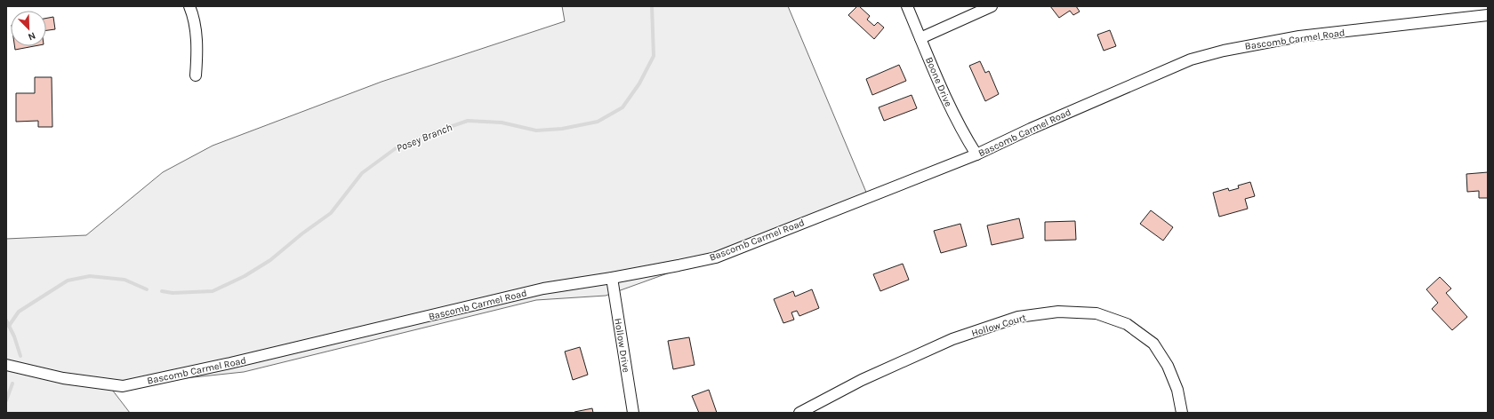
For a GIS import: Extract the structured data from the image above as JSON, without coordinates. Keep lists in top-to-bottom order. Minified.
{"streets":{"street":["Bascomb Carmel Road","Boone Drive","Hollow Court","Hollow Drive"]},"crossings":[["Bascomb Carmel Road","Boone Drive"],["Bascomb Carmel Road","Hollow Drive"]],"water":["Posey Branch"],"north":"bottom right"}
